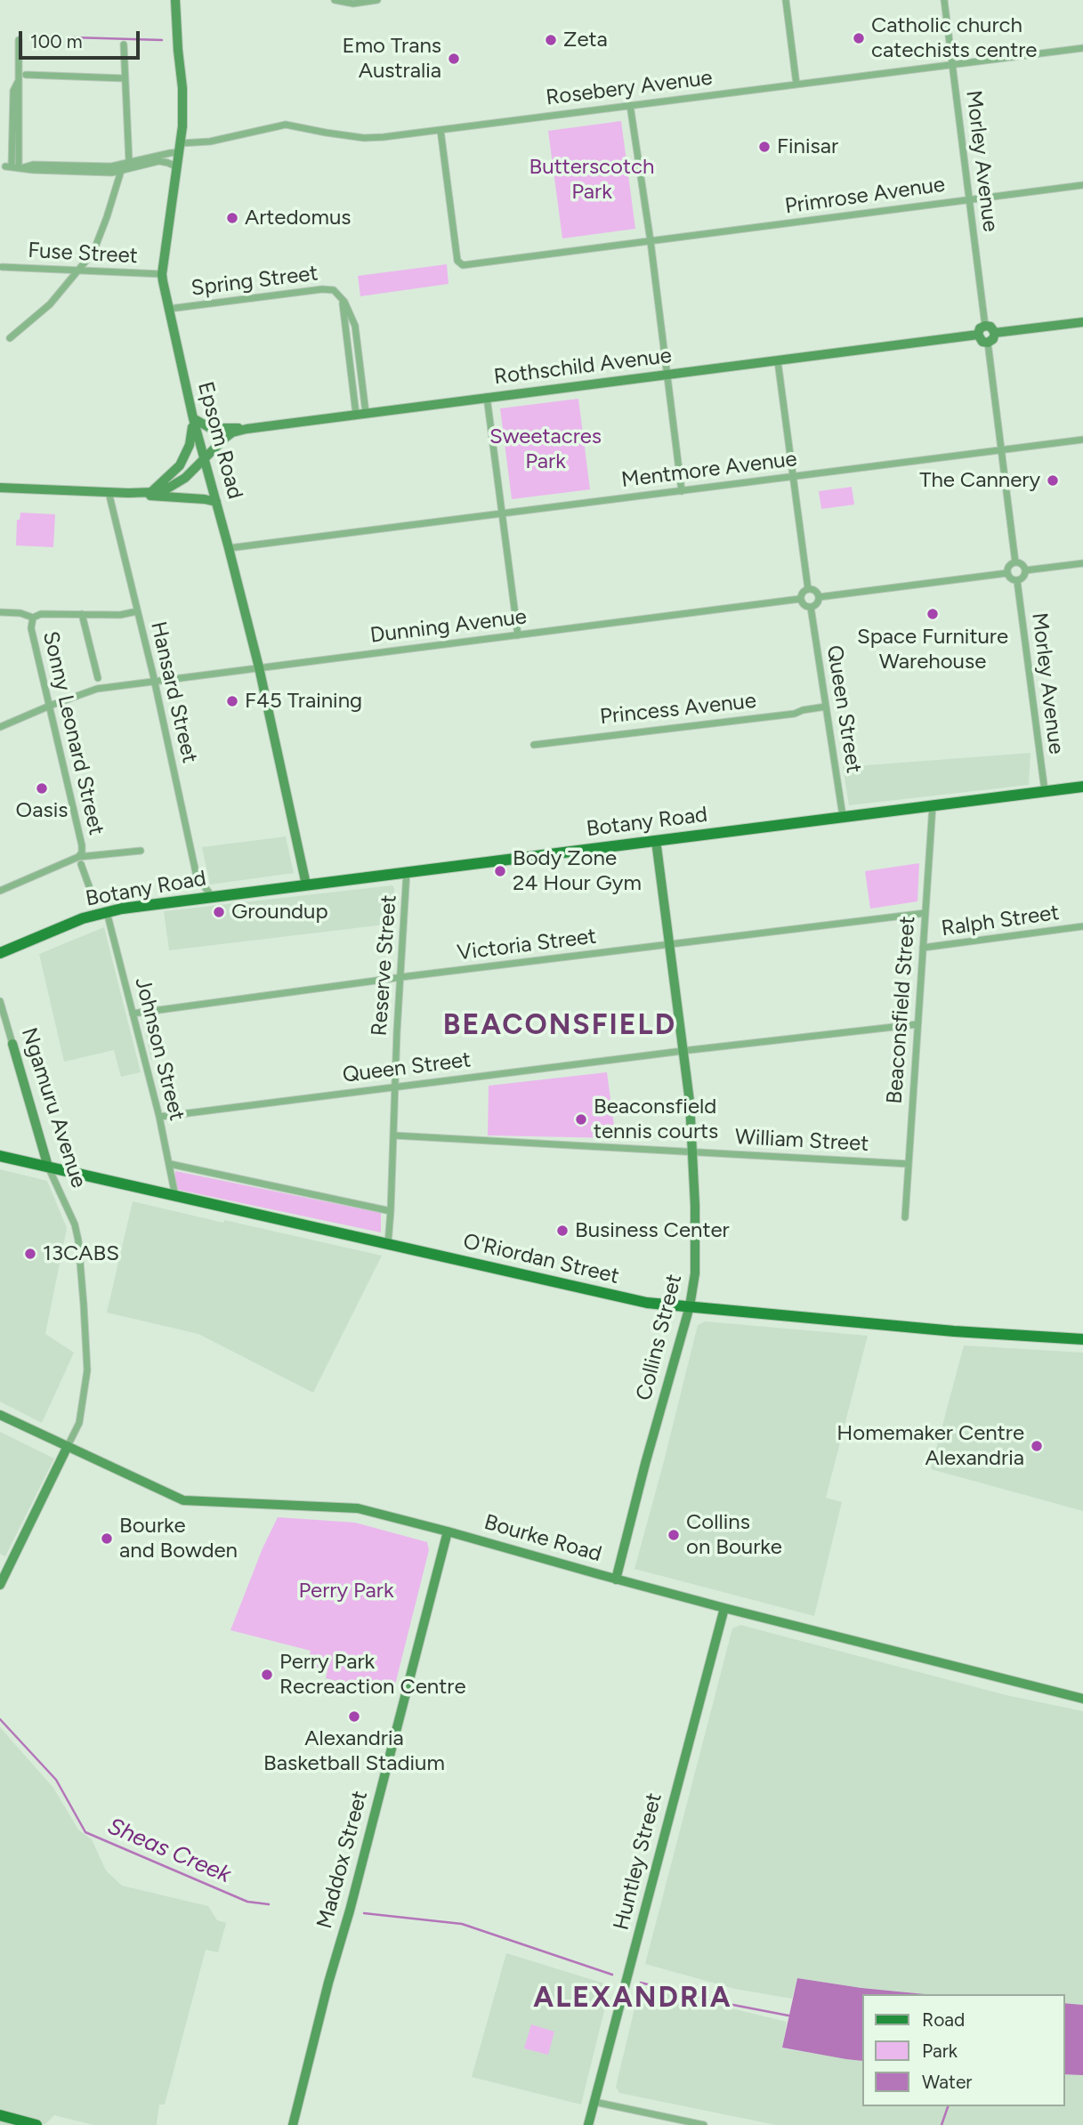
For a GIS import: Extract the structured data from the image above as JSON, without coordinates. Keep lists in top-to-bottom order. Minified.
{"streets":{"main road":["Botany Road","O'Riordan Street"],"street":["Rosebery Avenue","Morley Avenue","Primrose Avenue","Fuse Street","Spring Street","Rothschild Avenue","Epsom Road","Mentmore Avenue","Dunning Avenue","Hansard Street","Princess Avenue","Queen Street","Sonny Leonard Street","Ralph Street","Victoria Street","Reserve Street","Beaconsfield Street","Johnson Street","Ngamuru Avenue","William Street","Collins Street","Bourke Road","Maddox Street","Huntley Street"]},"crossings":[["Rosebery Avenue","Morley Avenue"],["Rosebery Avenue","Primrose Avenue"],["Rosebery Avenue","Epsom Road"],["Morley Avenue","Primrose Avenue"],["Morley Avenue","Rothschild Avenue"],["Morley Avenue","Botany Road"],["Fuse Street","Epsom Road"],["Spring Street","Epsom Road"],["Rothschild Avenue","Epsom Road"],["Epsom Road","Mentmore Avenue"],["Epsom Road","Dunning Avenue"],["Epsom Road","Botany Road"],["Dunning Avenue","Hansard Street"],["Dunning Avenue","Queen Street"],["Dunning Avenue","Sonny Leonard Street"],["Hansard Street","Botany Road"],["Princess Avenue","Queen Street"],["Queen Street","Botany Road"],["Queen Street","Reserve Street"],["Queen Street","Beaconsfield Street"],["Queen Street","Johnson Street"],["Queen Street","Collins Street"],["Botany Road","Reserve Street"],["Botany Road","Beaconsfield Street"],["Botany Road","Johnson Street"],["Botany Road","Collins Street"],["Ralph Street","Beaconsfield Street"],["Victoria Street","Reserve Street"],["Victoria Street","Beaconsfield Street"],["Victoria Street","Johnson Street"],["Victoria Street","Collins Street"],["Reserve Street","William Street"],["Reserve Street","O'Riordan Street"],["Beaconsfield Street","William Street"],["Johnson Street","O'Riordan Street"],["Ngamuru Avenue","O'Riordan Street"],["Ngamuru Avenue","Bourke Road"],["William Street","Collins Street"],["O'Riordan Street","Collins Street"],["Collins Street","Bourke Road"],["Bourke Road","Maddox Street"],["Bourke Road","Huntley Street"]],"districts":["BEACONSFIELD","ALEXANDRIA"],"water":["Sheas Creek"],"parks":["Butterscotch Park","Sweetacres Park","Perry Park"],"places":["Catholic church catechists centre","Zeta","Emo Trans Australia","Finisar","Artedomus","The Cannery","Space Furniture Warehouse","F45 Training","Oasis","Body Zone 24 Hour Gym","Groundup","Beaconsfield tennis courts","Business Center","13CABS","Homemaker Centre Alexandria","Collins on Bourke","Bourke and Bowden","Perry Park Recreaction Centre","Alexandria Basketball Stadium"],"legend":["Road","Park","Water"],"scale_bar":"100 m"}
